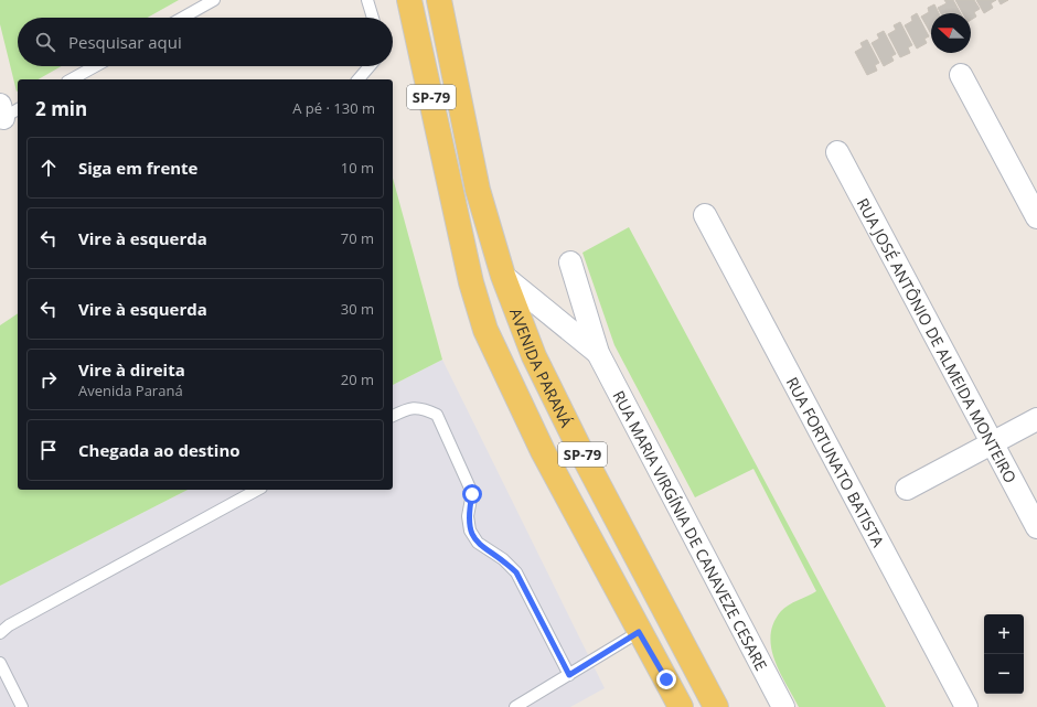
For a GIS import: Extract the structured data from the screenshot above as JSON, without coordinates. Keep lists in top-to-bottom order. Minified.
{"streets":{"main road":["SP-79","AVENIDA PARANÁ"],"street":["RUA JOSÉ ANTÔNIO DE ALMEIDA MONTEIRO","RUA FORTUNATO BATISTA","RUA MARIA VIRGÍNIA DE CANAVEZE CESARE"]},"crossings":[["AVENIDA PARANÁ","RUA MARIA VIRGÍNIA DE CANAVEZE CESARE"]],"north":"left","page":{"search":"Pesquisar aqui","heading":["2 min","A pé · 130 m"],"list":[["Siga em frente","10 m"],["Vire à esquerda","70 m"],["Vire à esquerda","30 m"],["Vire à direita","Avenida Paraná","20 m"],"Chegada ao destino"],"map_buttons":["+","−"]}}
